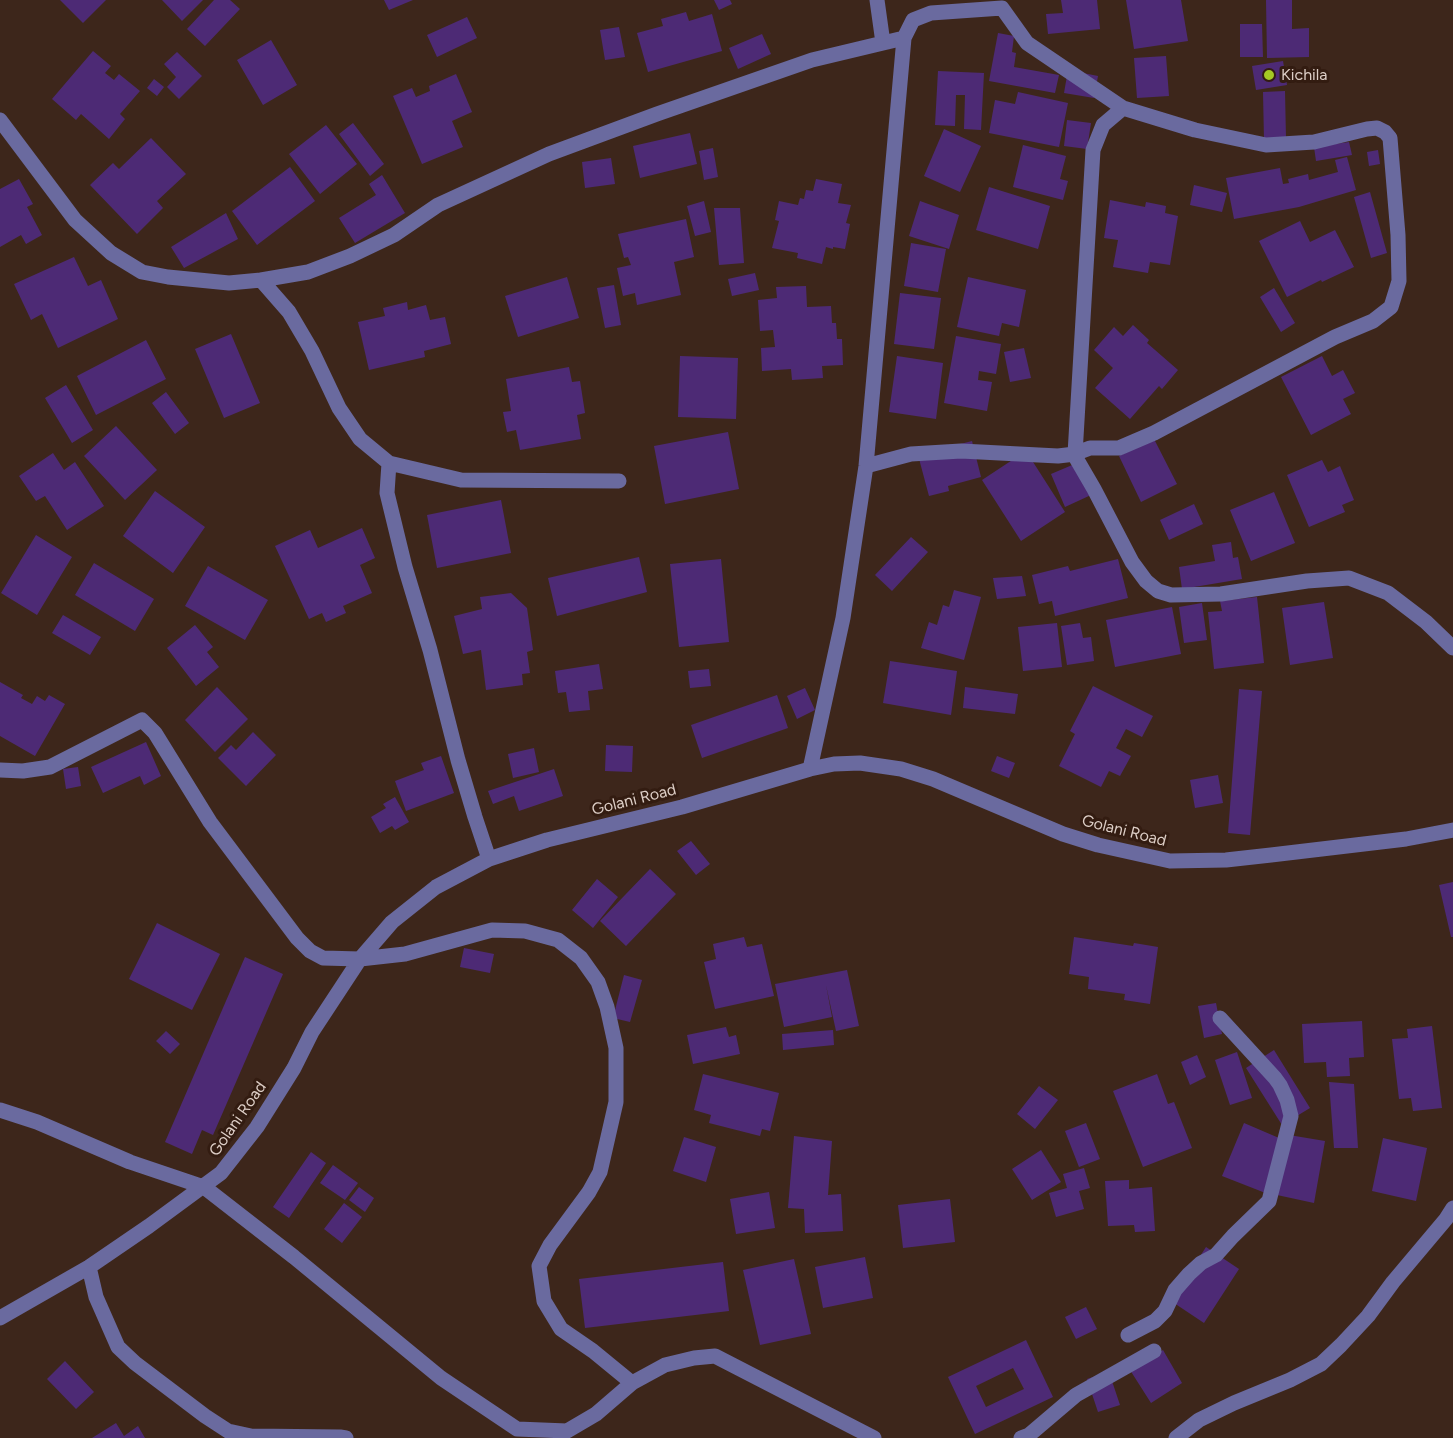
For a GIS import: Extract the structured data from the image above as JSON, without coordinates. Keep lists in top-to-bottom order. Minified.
{"streets":{"street":["Golani Road"]},"places":["Kichila"]}
